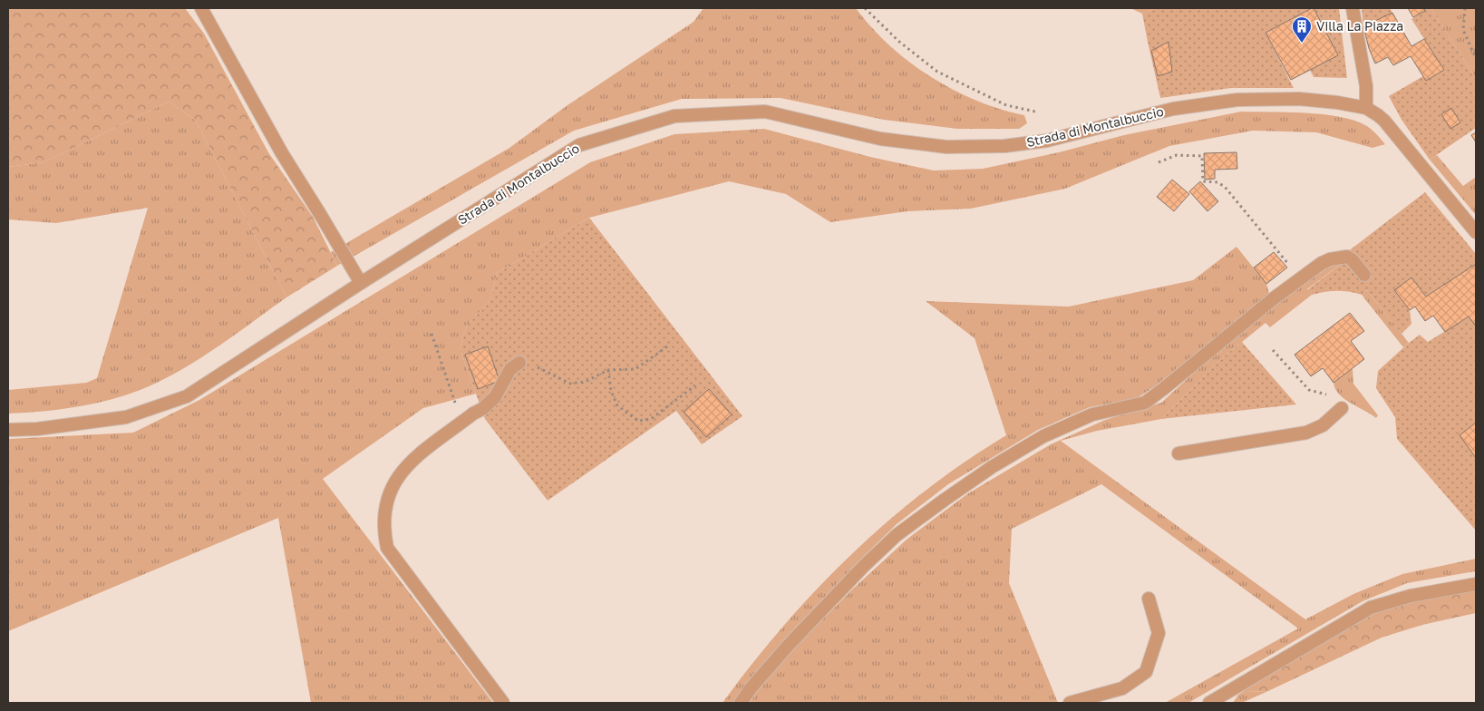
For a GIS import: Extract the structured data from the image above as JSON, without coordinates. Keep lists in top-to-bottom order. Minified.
{"streets":{"street":["Strada di Montalbuccio"]},"places":{"building":["Villa La Piazza"]}}
